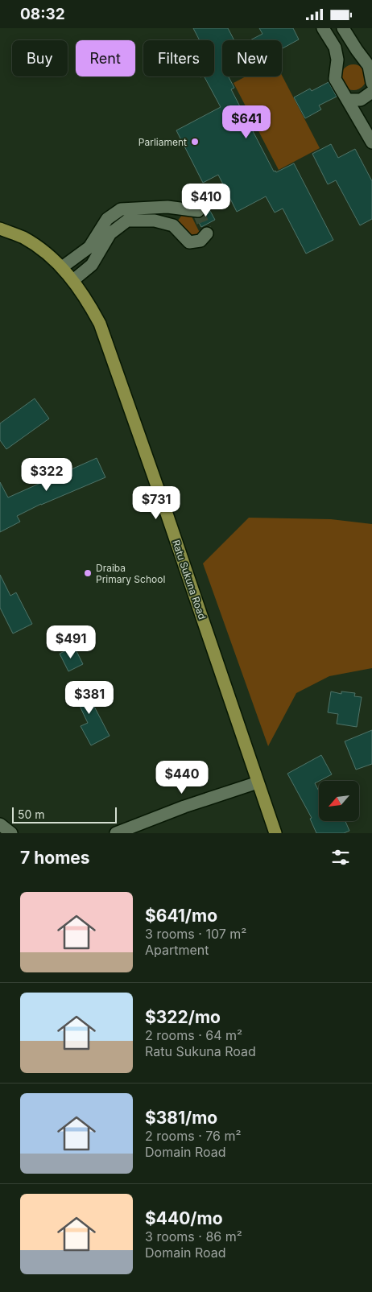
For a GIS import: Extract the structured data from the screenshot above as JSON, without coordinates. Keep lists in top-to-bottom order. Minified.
{"streets":{"main road":["Ratu Sukuna Road"]},"places":["Parliament","Draiba Primary School"],"scale_bar":"50 m","north":"bottom left","page":{"status":"08:32","chip":["Buy","Rent","Filters","New"],"price":["$641","$410","$322","$731","$491","$381","$440"],"scale":"50 m","heading":"7 homes","list":[{"name":"$641/mo","note":"3 rooms · 107 m² · Apartment"},{"name":"$322/mo","note":"2 rooms · 64 m² · Ratu Sukuna Road"},{"name":"$381/mo","note":"2 rooms · 76 m² · Domain Road"},{"name":"$440/mo","note":"3 rooms · 86 m² · Domain Road"}]}}
